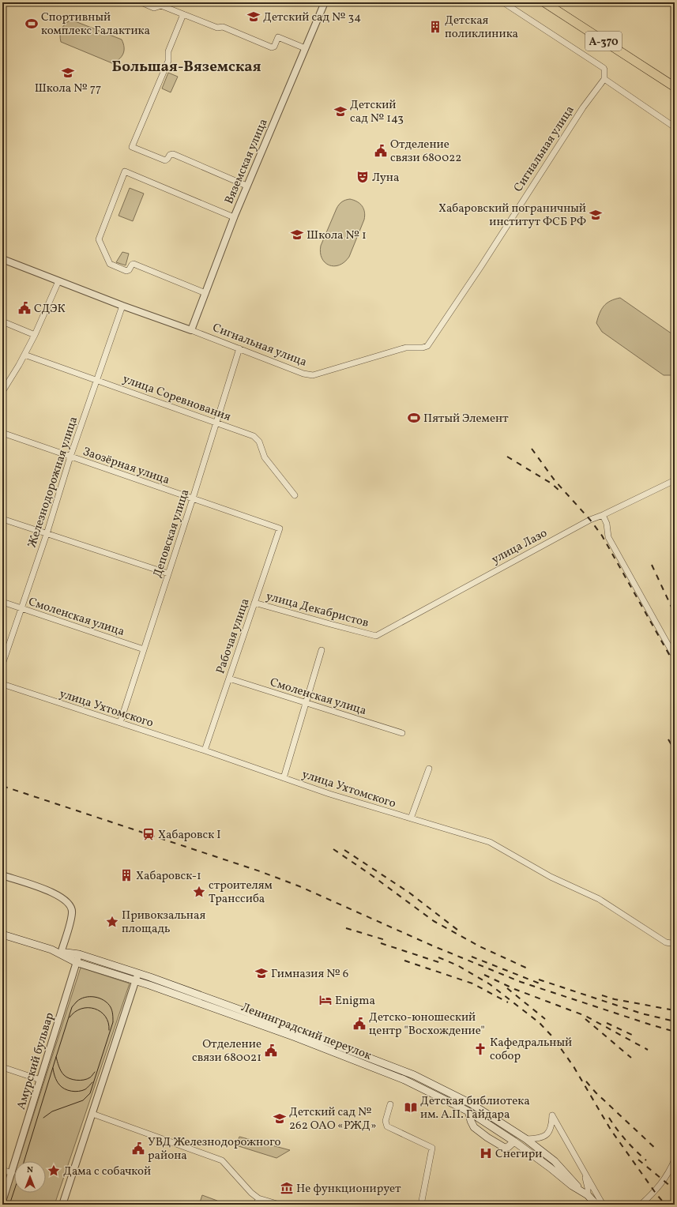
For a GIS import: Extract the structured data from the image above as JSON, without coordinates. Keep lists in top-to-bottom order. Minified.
{"streets":{"highway":["А-370"],"main road":["Ленинградский переулок"],"street":["Сигнальная улица","Вяземская улица","улица Соревнования","Заозёрная улица","Железнодорожная улица","Деповская улица","улица Лазо","улица Декабристов","Смоленская улица","Рабочая улица","улица Ухтомского","Амурский бульвар"]},"crossings":[["Сигнальная улица","Вяземская улица"],["Сигнальная улица","Железнодорожная улица"],["Сигнальная улица","Деповская улица"],["улица Соревнования","Железнодорожная улица"],["улица Соревнования","Деповская улица"],["Заозёрная улица","Железнодорожная улица"],["Заозёрная улица","Деповская улица"],["Заозёрная улица","Рабочая улица"],["Железнодорожная улица","Смоленская улица"],["Деповская улица","Смоленская улица"],["Деповская улица","улица Ухтомского"],["улица Лазо","улица Декабристов"],["улица Декабристов","Рабочая улица"],["Смоленская улица","Рабочая улица"],["Рабочая улица","улица Ухтомского"],["Ленинградский переулок","Амурский бульвар"]],"districts":["Большая-Вяземская"],"places":{"school or university":["Детский сад № 34","Школа № 77","Детский сад № 143","Хабаровский пограничный институт ФСБ РФ","Школа № 1","Гимназия № 6","Детский сад № 262 ОАО «РЖД»"],"sports":["Спортивный комплекс Галактика","Пятый Элемент"],"building":["Детская поликлиника","Хабаровск-1"],"public building":["Отделение связи 680022","СДЭК","Детско-юношеский центр \"Восхождение\"","Отделение связи 680021","УВД Железнодорожного района"],"theatre":["Луна"],"station":["Хабаровск I"],"place":["строителям Транссиба","Привокзальная площадь","Дама с собачкой"],"hotel":["Enigma"],"church":["Кафедральный собор"],"library":["Детская библиотека им. А.П. Гайдара"],"hospital":["Снегири"],"museum":["Не функционирует"]},"north":"top"}
